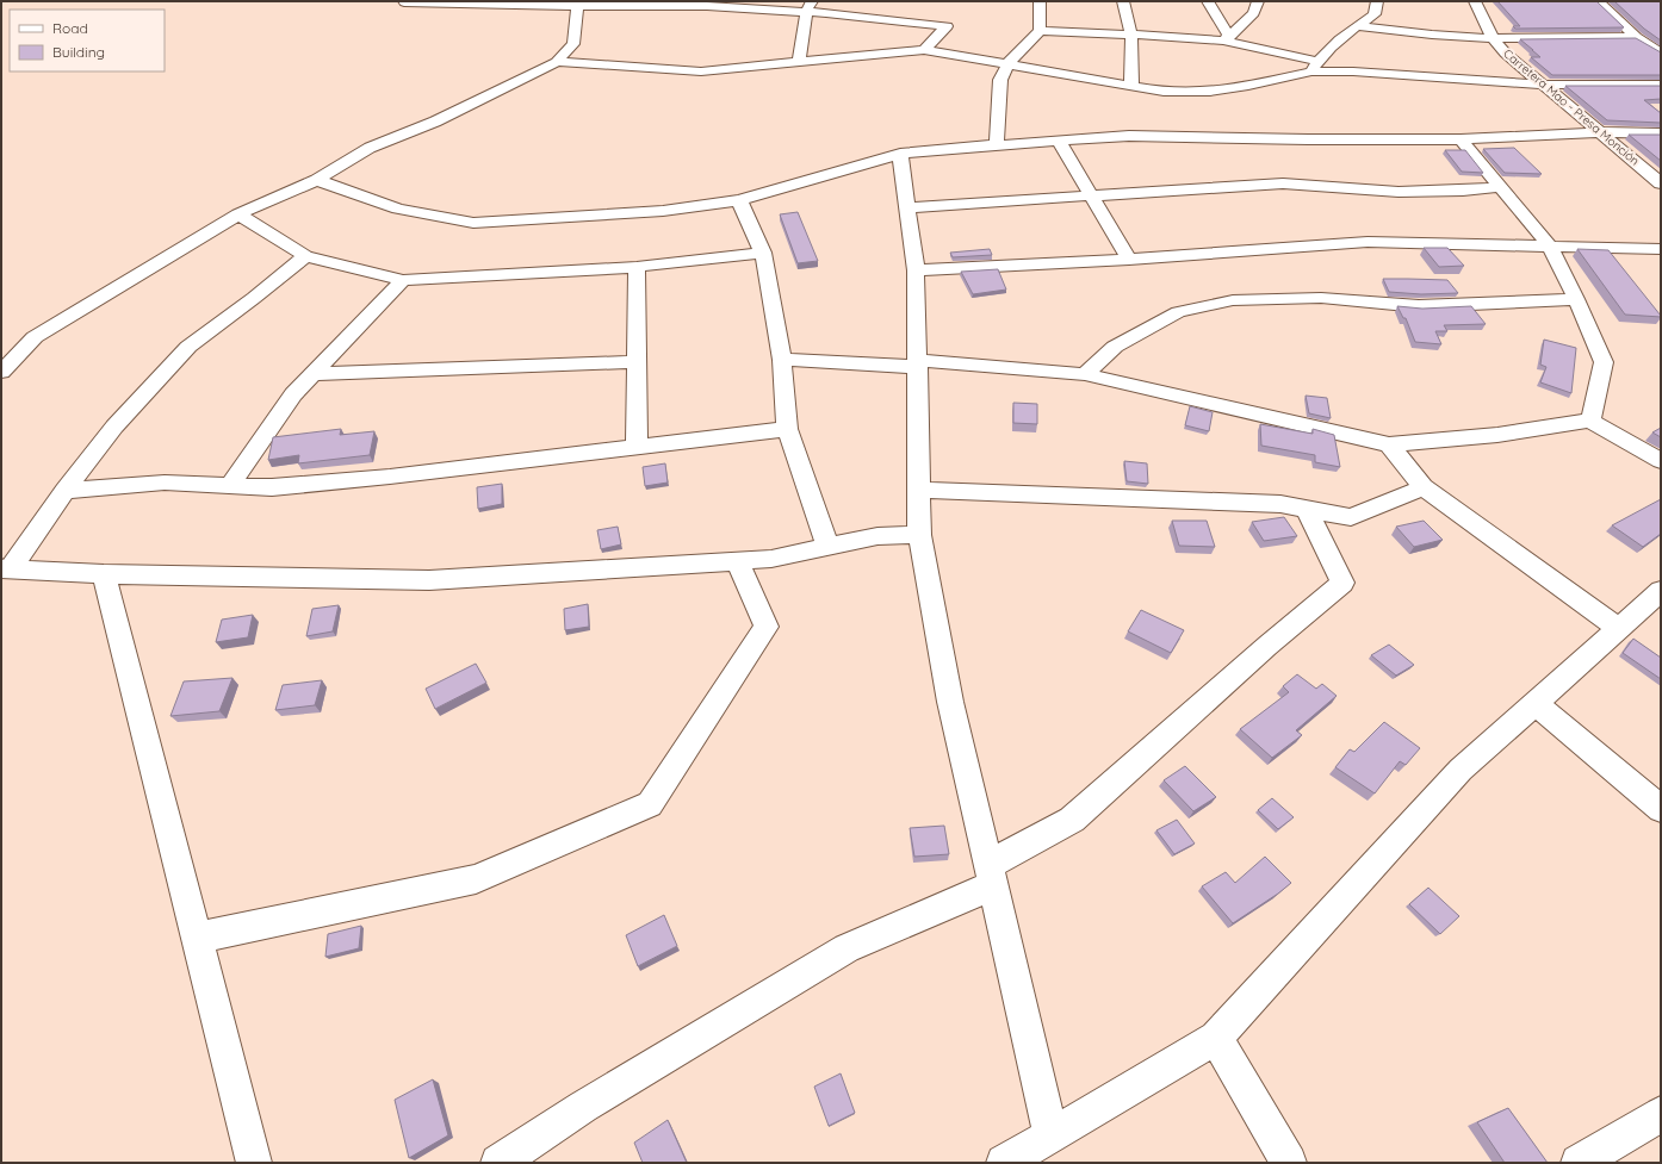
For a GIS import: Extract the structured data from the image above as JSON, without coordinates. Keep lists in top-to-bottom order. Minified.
{"streets":{"street":["Carretera Mao - Presa Monción"]},"legend":["Road","Building"]}
